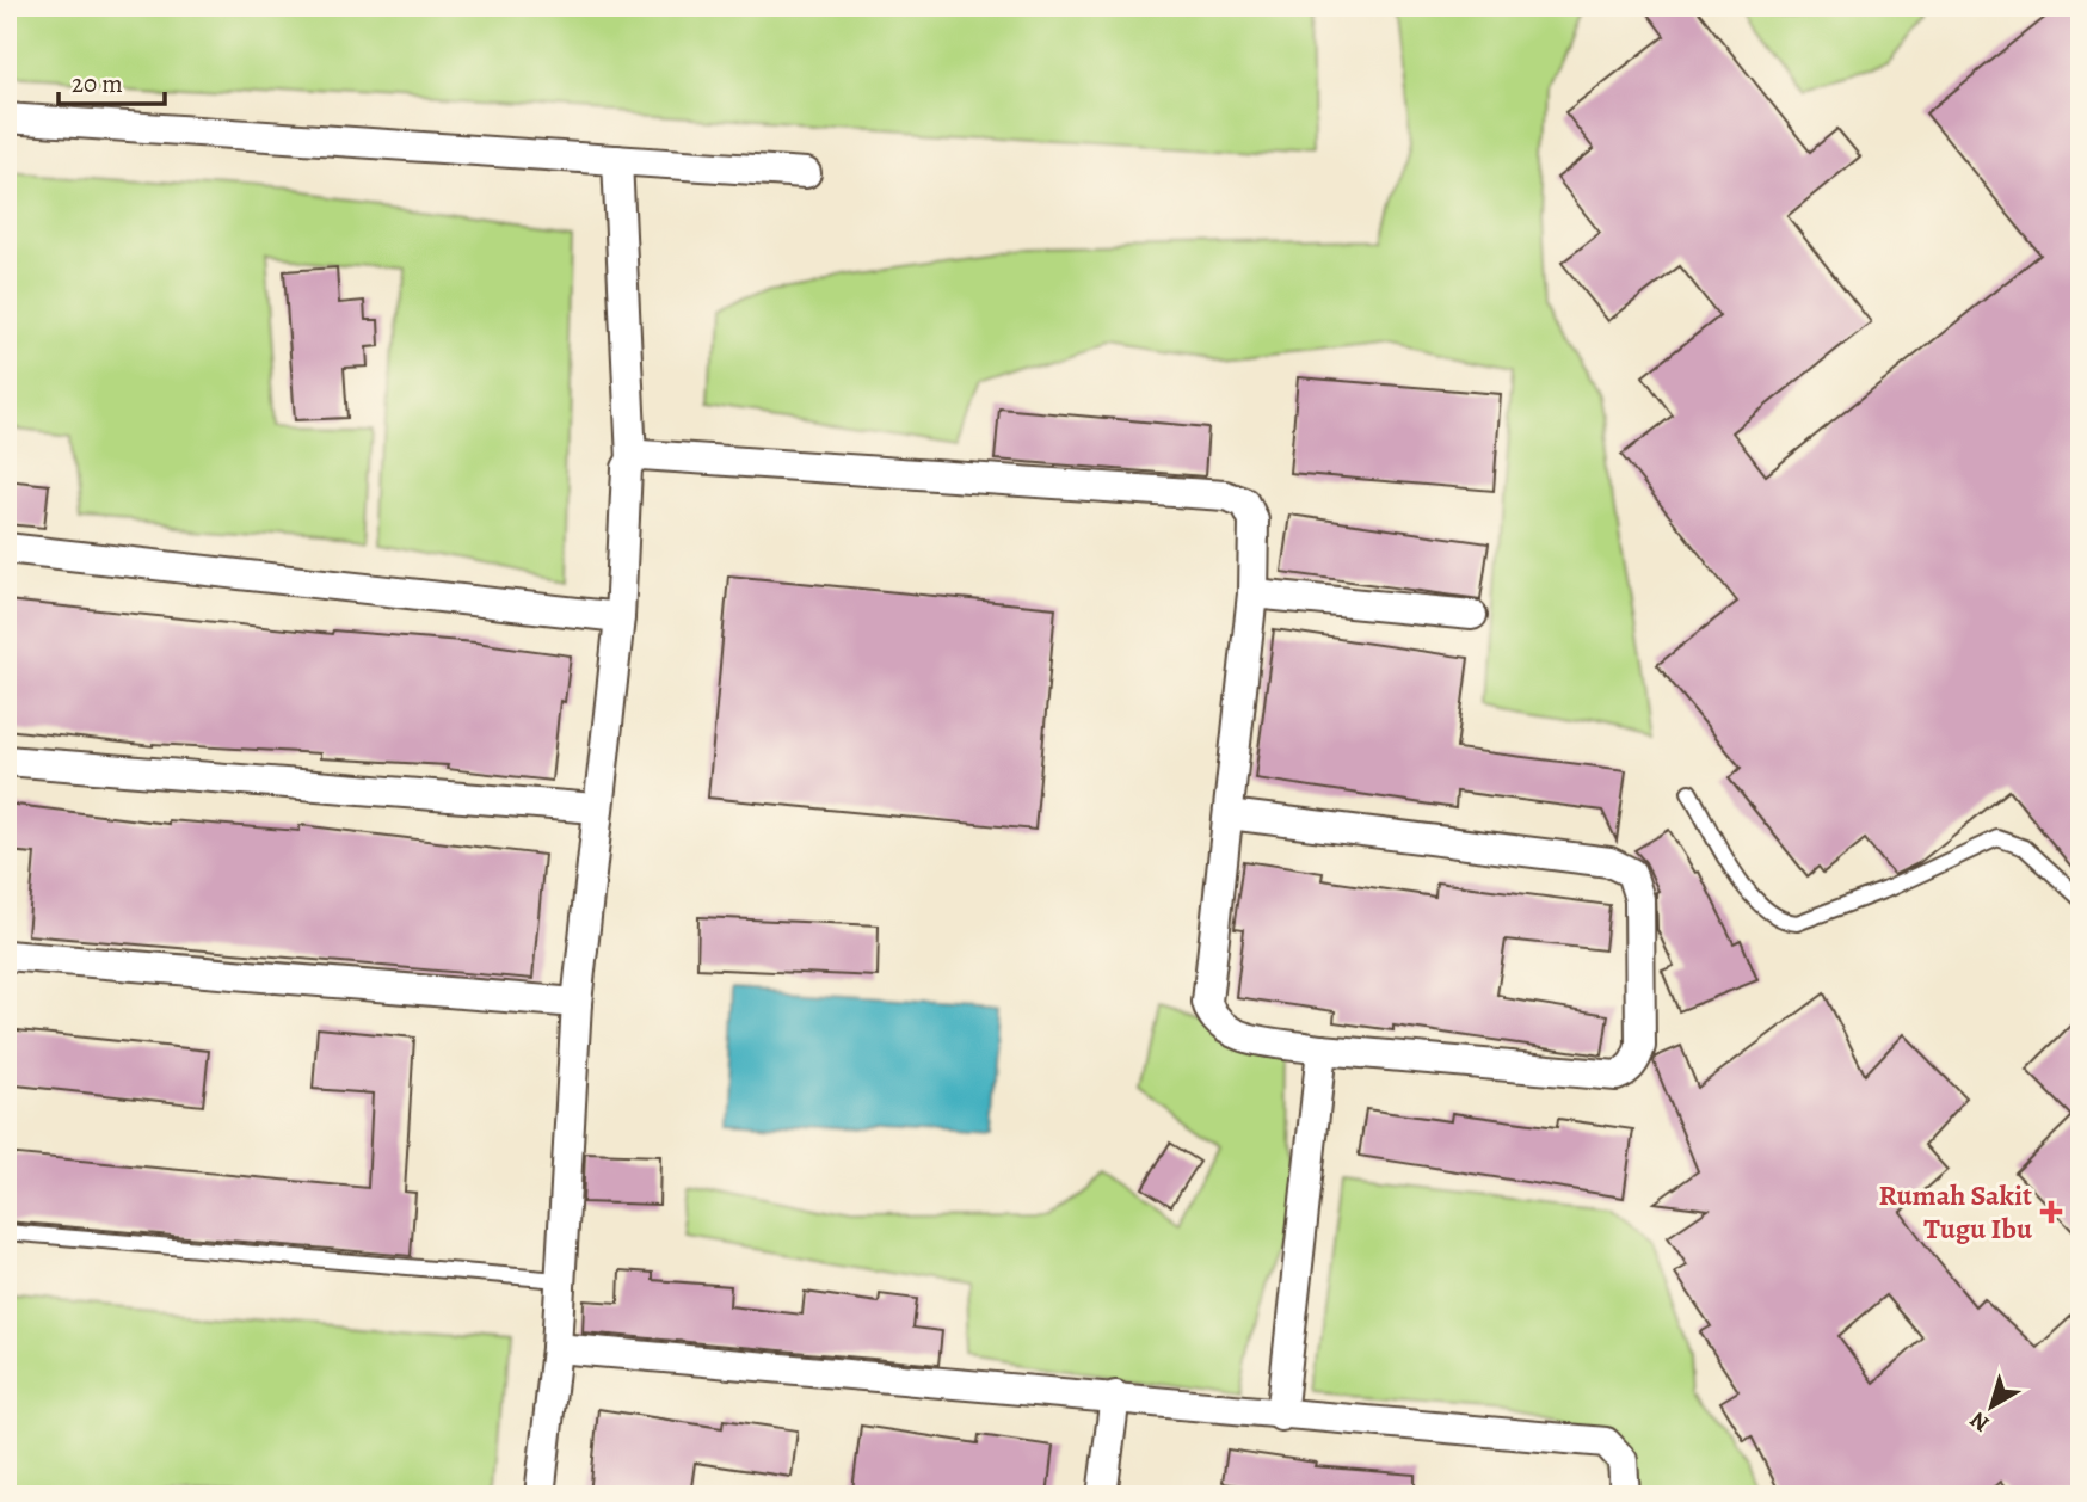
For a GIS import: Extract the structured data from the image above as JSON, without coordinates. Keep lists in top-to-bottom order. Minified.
{"places":{"health":["Rumah Sakit Tugu Ibu"]},"scale_bar":"20 m","north":"bottom left"}
